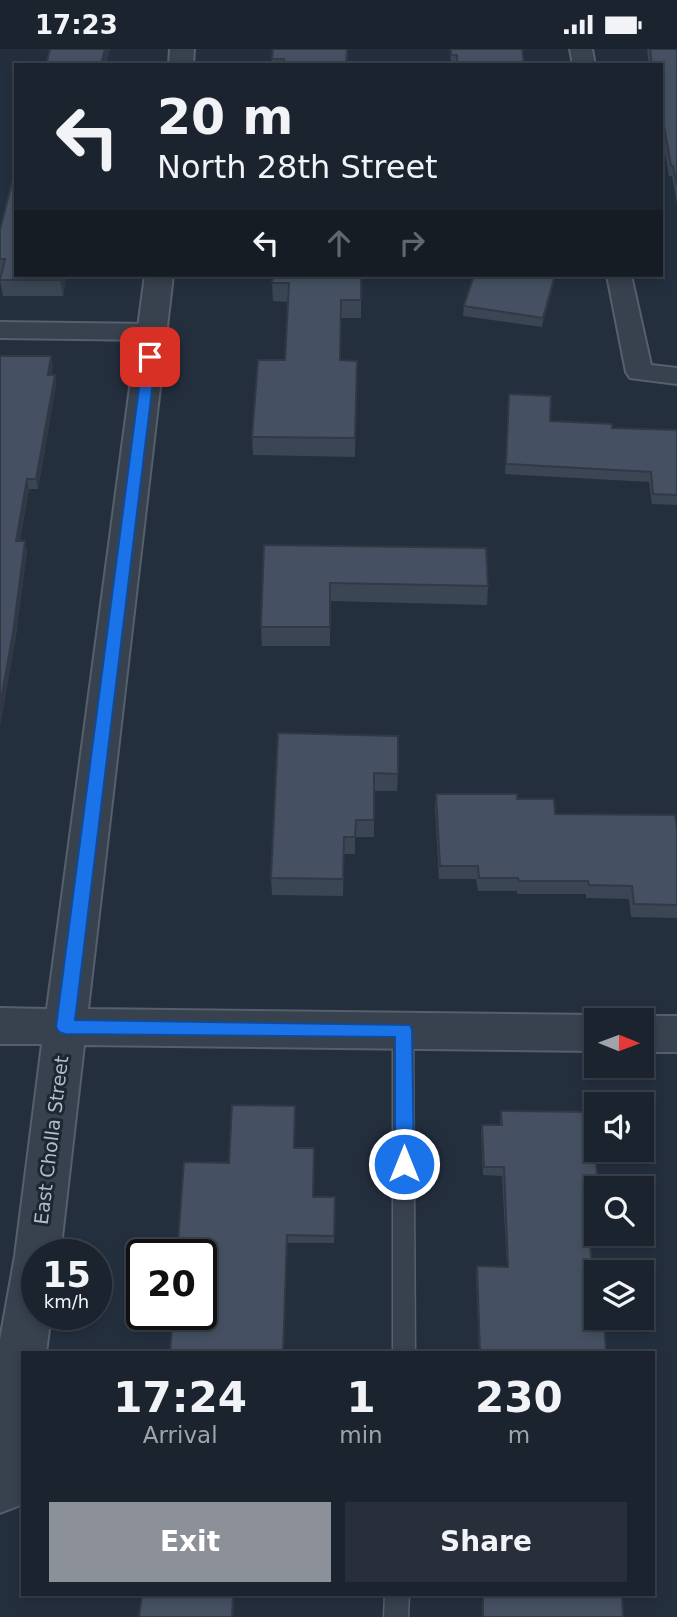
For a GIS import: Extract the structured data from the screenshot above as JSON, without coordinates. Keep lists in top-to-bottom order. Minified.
{"streets":{"street":["East Cholla Street"]},"north":"right","page":{"status":"17:23","turn":["20 m","North 28th Street"],"speed":"15 km/h","limit":"20","eta":["17:24","Arrival","1","min","230","m"],"buttons":["Exit","Share"]}}
